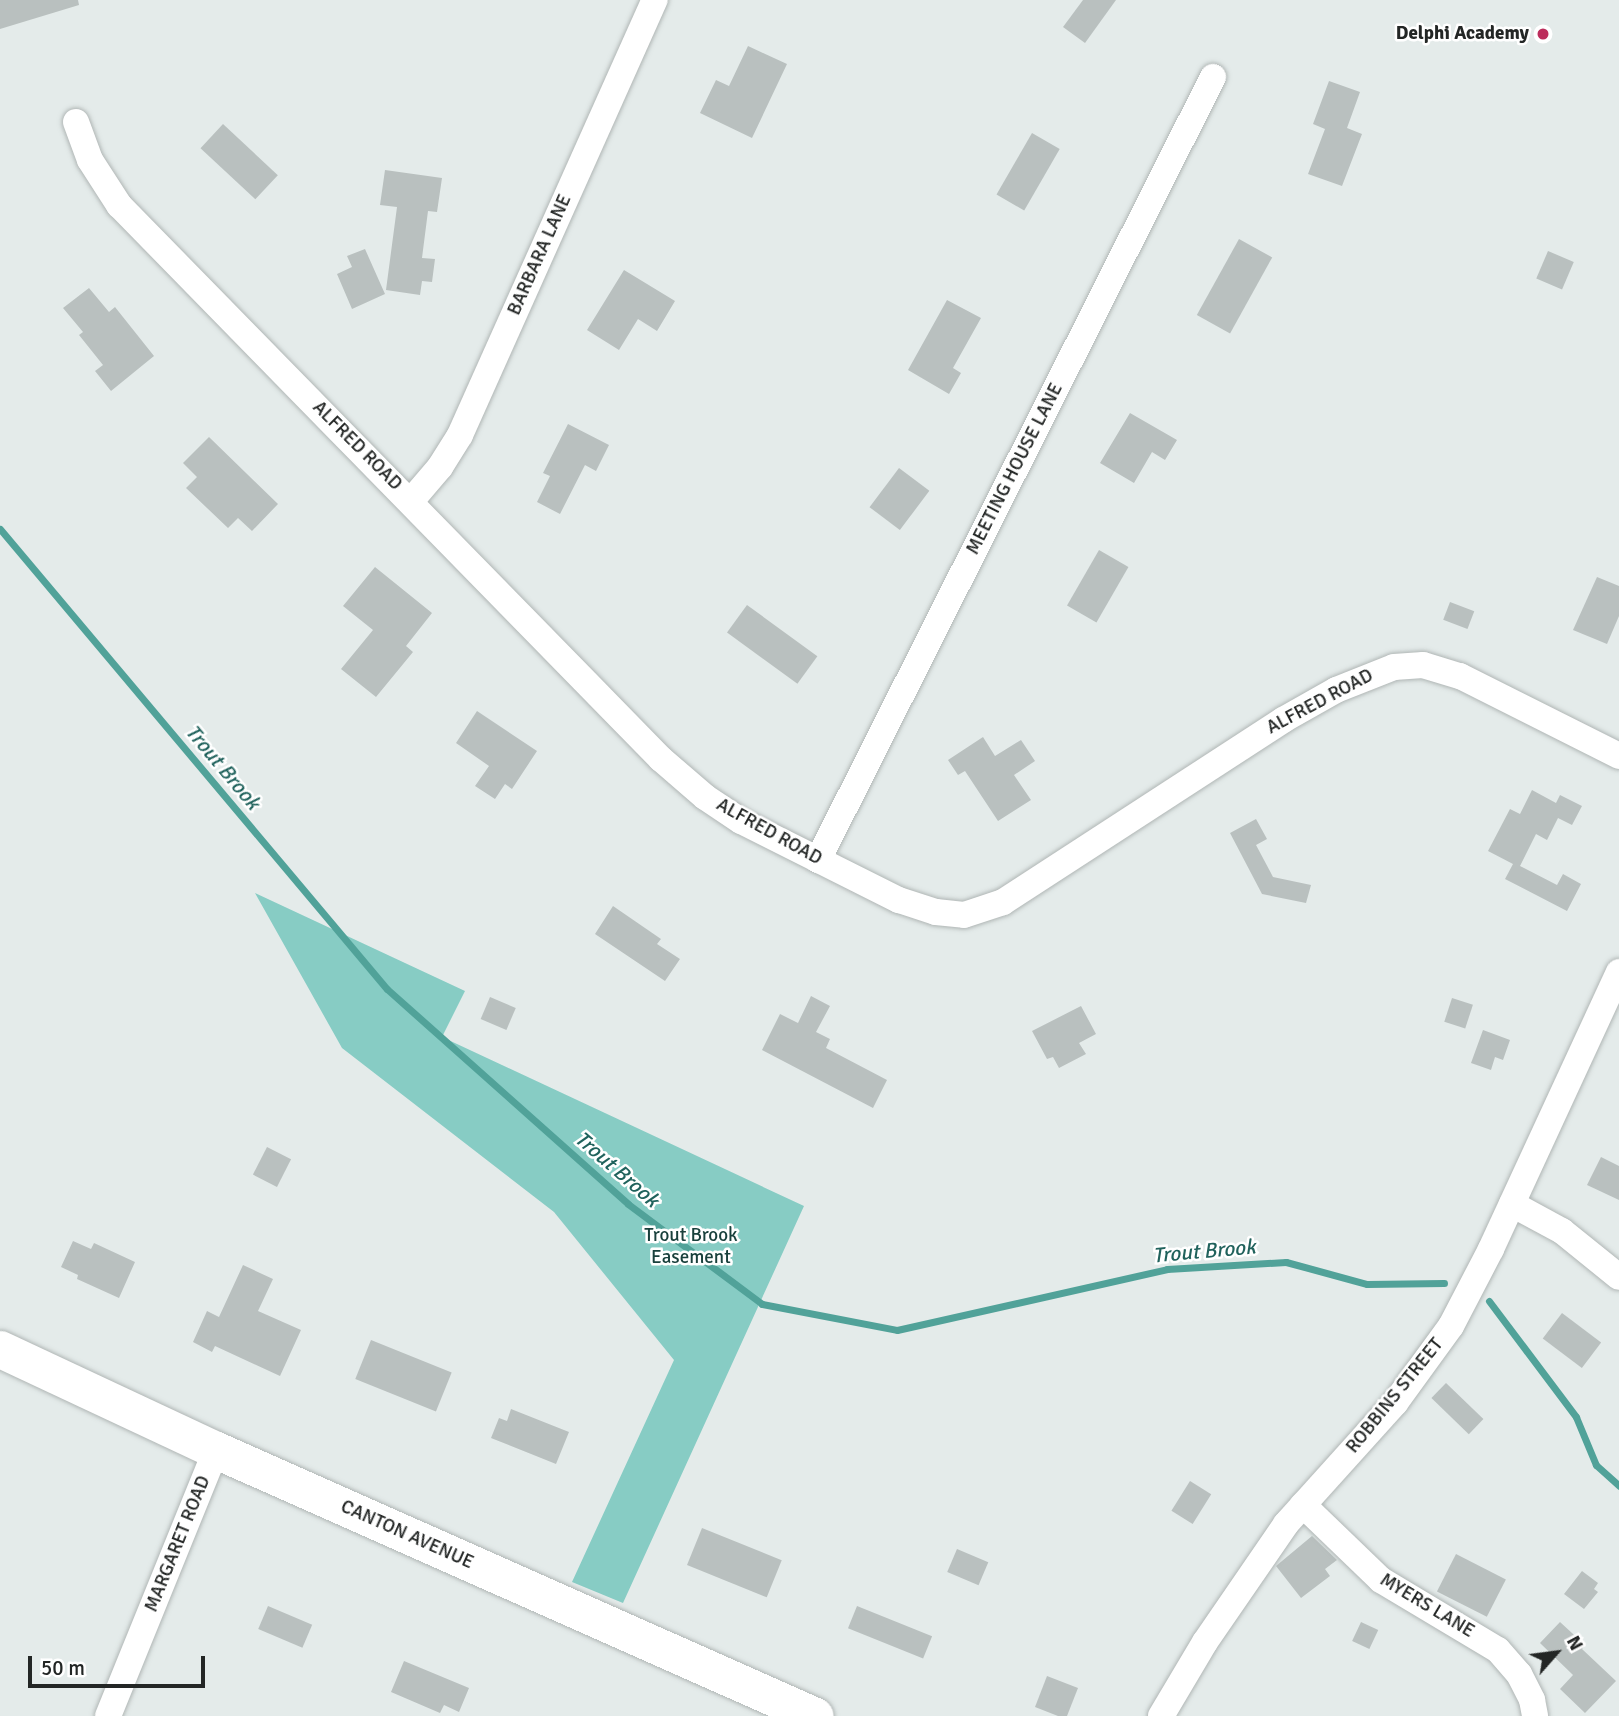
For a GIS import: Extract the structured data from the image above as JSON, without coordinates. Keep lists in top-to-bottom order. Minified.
{"streets":{"main road":["CANTON AVENUE"],"street":["BARBARA LANE","ALFRED ROAD","MEETING HOUSE LANE","ROBBINS STREET","MARGARET ROAD","MYERS LANE"]},"crossings":[["BARBARA LANE","ALFRED ROAD"],["ALFRED ROAD","MEETING HOUSE LANE"],["ROBBINS STREET","MYERS LANE"],["CANTON AVENUE","MARGARET ROAD"]],"water":["Trout Brook"],"parks":["Trout Brook Easement"],"places":["Delphi Academy"],"scale_bar":"50 m","north":"top right"}
